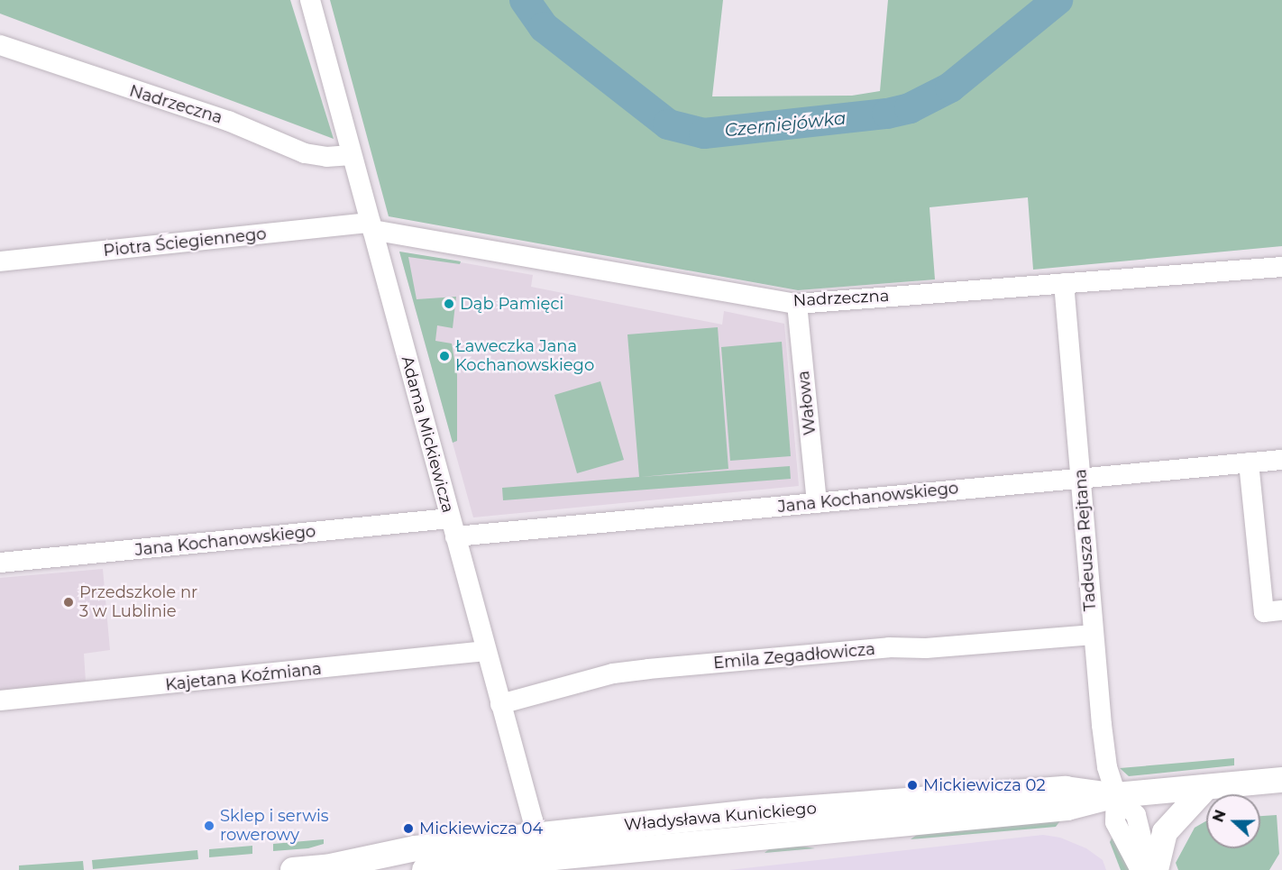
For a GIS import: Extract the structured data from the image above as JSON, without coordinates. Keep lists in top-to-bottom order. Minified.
{"streets":{"main road":["Władysława Kunickiego"],"street":["Nadrzeczna","Piotra Ściegiennego","Wałowa","Adama Mickiewicza","Jana Kochanowskiego","Tadeusza Rejtana","Emila Zegadłowicza","Kajetana Koźmiana"]},"crossings":[["Nadrzeczna","Piotra Ściegiennego"],["Nadrzeczna","Wałowa"],["Nadrzeczna","Adama Mickiewicza"],["Nadrzeczna","Tadeusza Rejtana"],["Piotra Ściegiennego","Adama Mickiewicza"],["Wałowa","Jana Kochanowskiego"],["Adama Mickiewicza","Jana Kochanowskiego"],["Adama Mickiewicza","Emila Zegadłowicza"],["Adama Mickiewicza","Kajetana Koźmiana"],["Adama Mickiewicza","Władysława Kunickiego"],["Jana Kochanowskiego","Tadeusza Rejtana"],["Tadeusza Rejtana","Emila Zegadłowicza"],["Tadeusza Rejtana","Władysława Kunickiego"]],"water":["Czerniejówka"],"places":["Dąb Pamięci","Ławeczka Jana Kochanowskiego","Przedszkole nr 3 w Lublinie","Mickiewicza 02","Sklep i serwis rowerowy","Mickiewicza 04"],"north":"left"}
